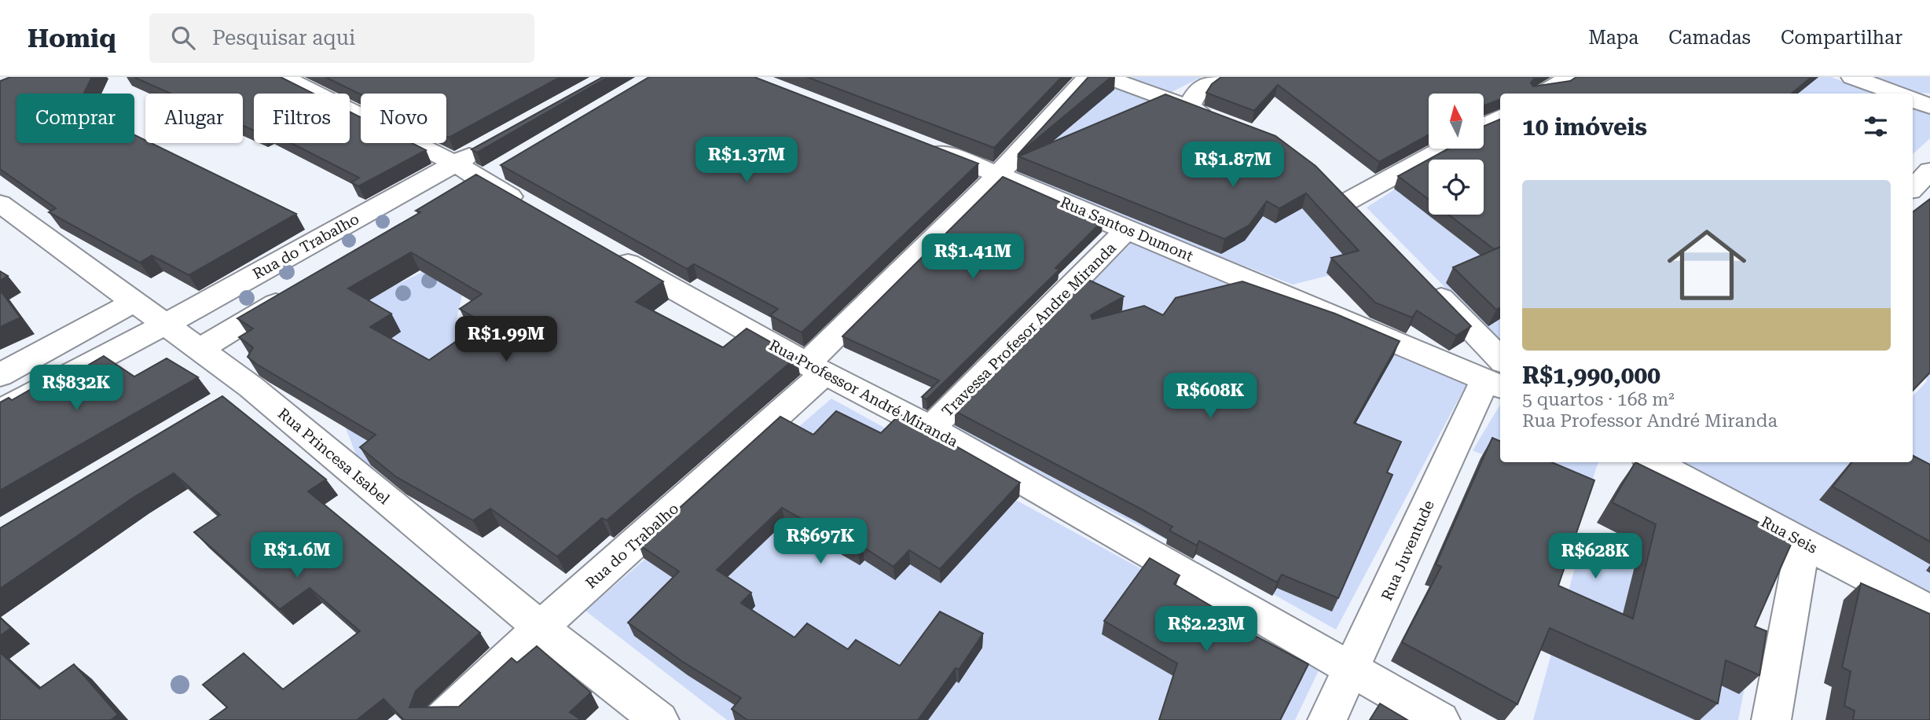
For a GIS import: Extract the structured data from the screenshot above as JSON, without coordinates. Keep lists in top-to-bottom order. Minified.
{"streets":{"street":["Rua Santos Dumont","Rua do Trabalho","Travessa Profesor Andre Miranda","Rua Professor André Miranda","Rua Princesa Isabel","Rua Seis","Rua Juventude"]},"crossings":[["Rua Santos Dumont","Rua do Trabalho"],["Rua Santos Dumont","Travessa Profesor Andre Miranda"],["Rua Santos Dumont","Rua Juventude"],["Rua do Trabalho","Rua Professor André Miranda"],["Rua do Trabalho","Rua Princesa Isabel"],["Travessa Profesor Andre Miranda","Rua Professor André Miranda"],["Rua Professor André Miranda","Rua Juventude"]],"north":"top","page":{"header":"Homiq","search":"Pesquisar aqui","nav":["Mapa","Camadas","Compartilhar"],"chip":["Comprar","Alugar","Filtros","Novo"],"heading":"10 imóveis","price":["R$1.37M","R$1.87M","R$1.41M","R$1.99M","R$832K","R$608K","R$697K","R$1.6M","R$628K","R$2.23M"],"list":[{"name":"R$1,990,000","note":"5 quartos · 168 m² · Rua Professor André Miranda"}]}}
